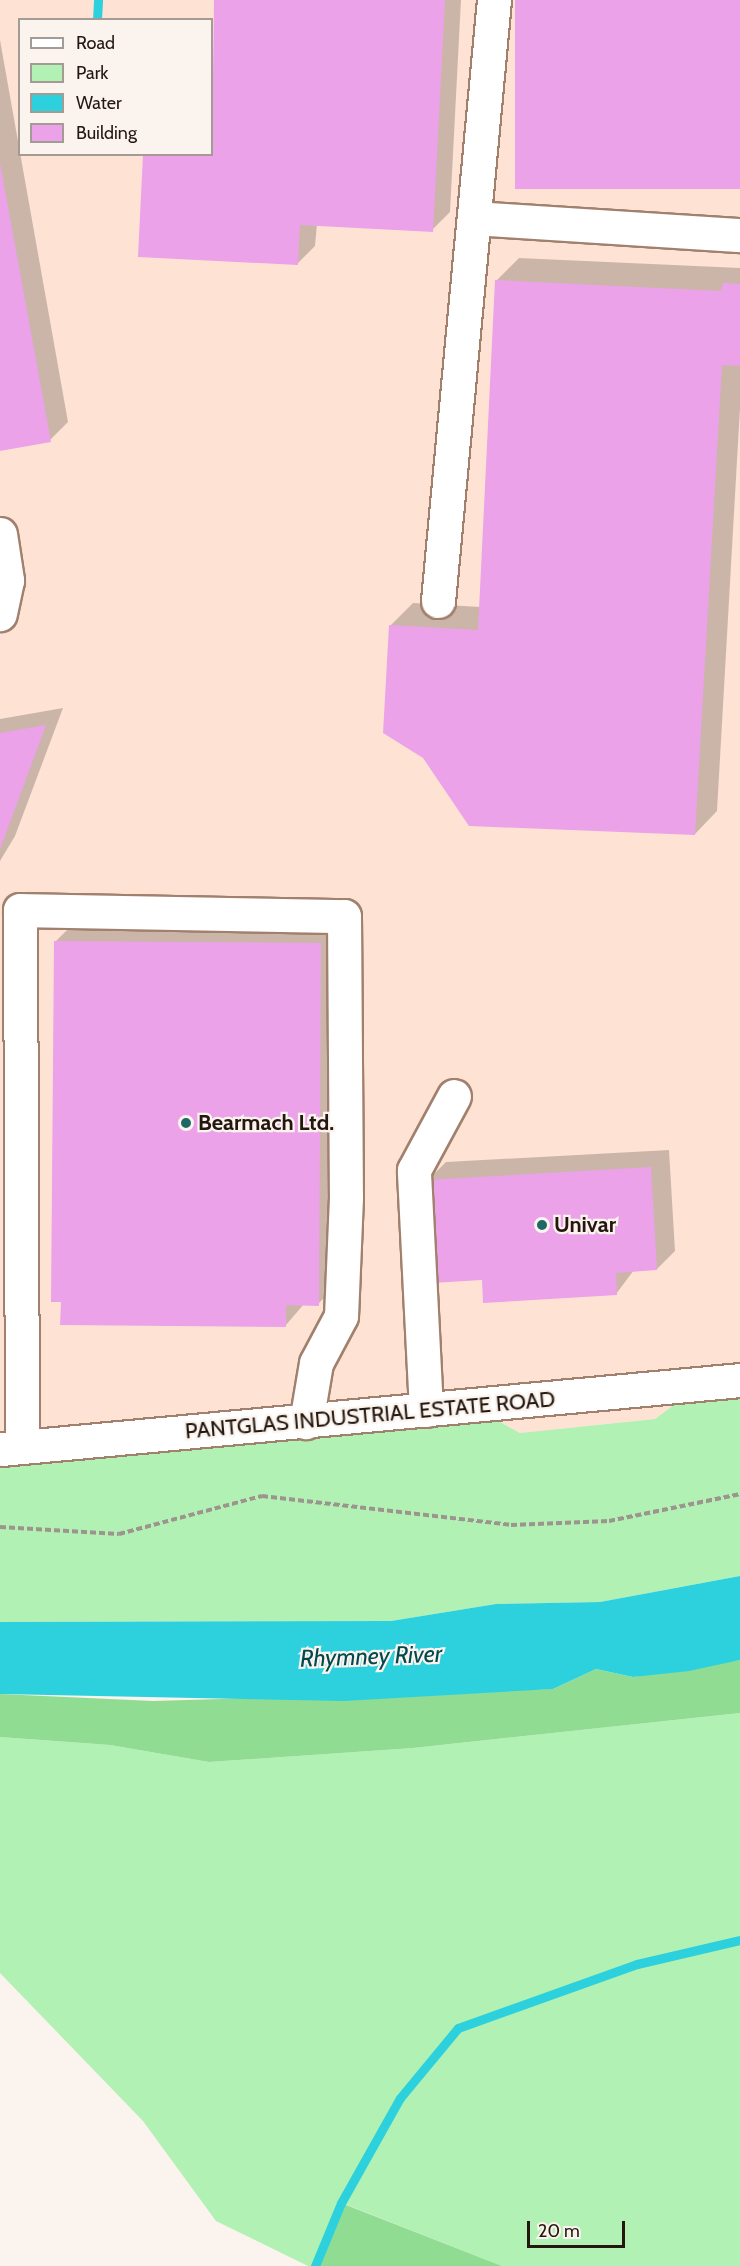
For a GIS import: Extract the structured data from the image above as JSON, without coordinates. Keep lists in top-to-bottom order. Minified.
{"streets":{"street":["PANTGLAS INDUSTRIAL ESTATE ROAD"]},"water":["Rhymney River"],"places":["Bearmach Ltd.","Univar"],"legend":["Road","Park","Water","Building"],"scale_bar":"20 m"}
